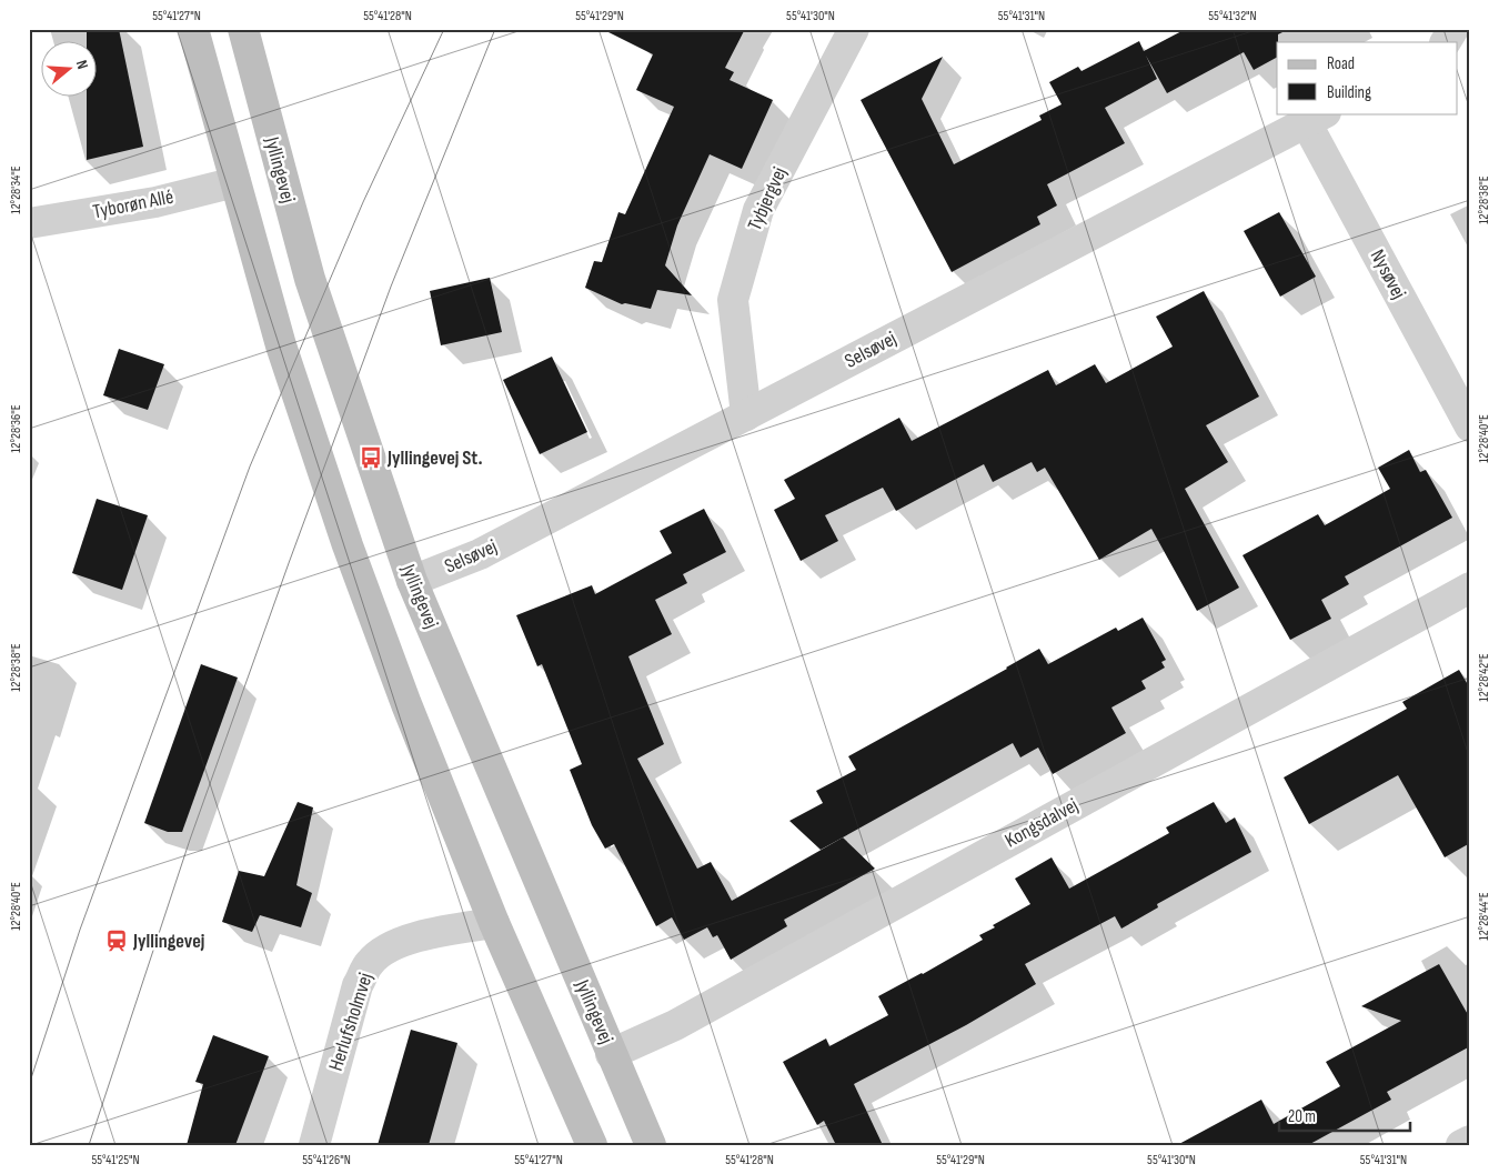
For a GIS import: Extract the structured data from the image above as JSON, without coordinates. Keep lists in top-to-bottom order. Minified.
{"streets":{"street":["Jyllingevej","Tybjergvej","Tyborøn Allé","Nysøvej","Selsøvej","Kongsdalvej","Herlufsholmvej"]},"crossings":[["Jyllingevej","Selsøvej"],["Jyllingevej","Kongsdalvej"],["Tybjergvej","Selsøvej"],["Nysøvej","Selsøvej"]],"places":{"bus stop":["Jyllingevej St."],"station":["Jyllingevej"]},"legend":["Road","Building"],"scale_bar":"20 m","north":"right","coordinates":["55°41'27\"N","55°41'28\"N","55°41'29\"N","55°41'30\"N","55°41'31\"N","55°41'32\"N","12°28'34\"E","12°28'38\"E","12°28'36\"E","12°28'40\"E","12°28'42\"E","12°28'44\"E","55°41'25\"N","55°41'26\"N"]}
